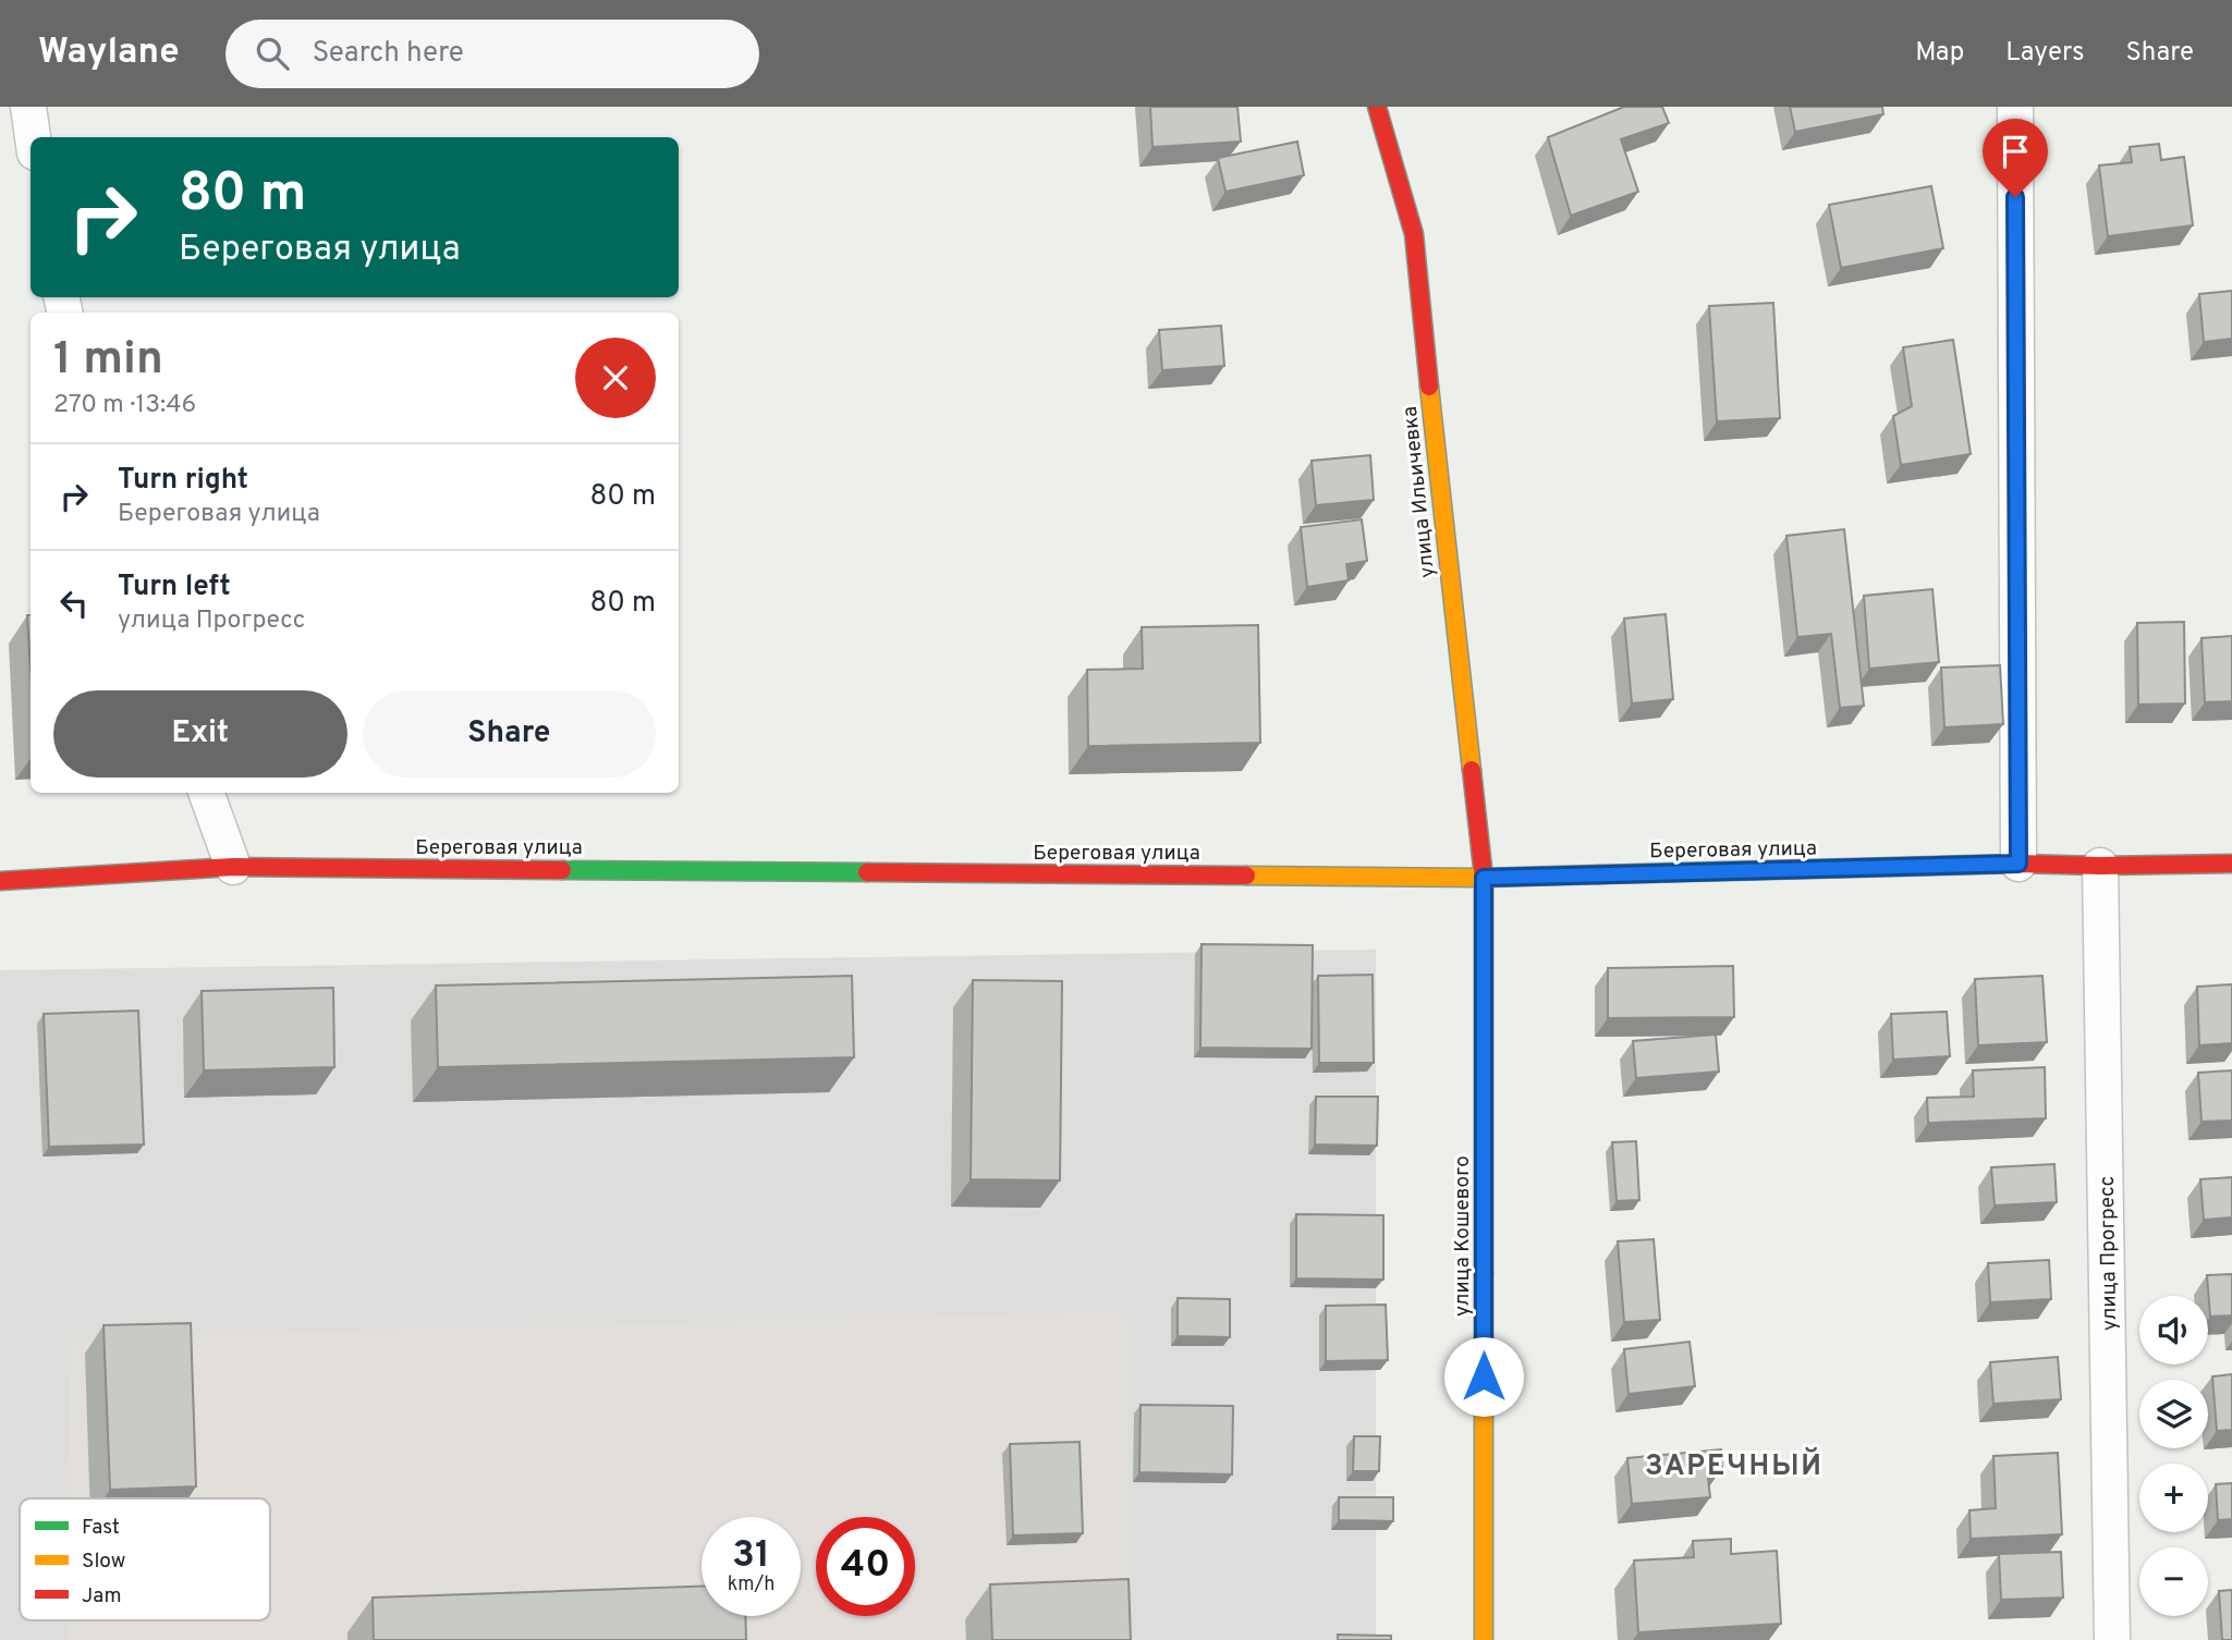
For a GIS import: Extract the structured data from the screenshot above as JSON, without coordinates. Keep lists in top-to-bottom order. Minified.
{"streets":{"main road":["улица Ильичевка","Береговая улица","улица Кошевого"],"street":["улица Прогресс"]},"crossings":[["улица Ильичевка","Береговая улица"],["улица Ильичевка","улица Кошевого"],["Береговая улица","улица Кошевого"],["Береговая улица","улица Прогресс"]],"districts":["ЗАРЕЧНЫЙ"],"legend":["Fast","Slow","Jam"],"page":{"header":"Waylane","search":"Search here","nav":["Map","Layers","Share"],"turn":["80 m","Береговая улица"],"heading":["1 min","270 m · 13:46"],"list":[{"name":"Turn right","note":"Береговая улица","value":"80 m"},{"name":"Turn left","note":"улица Прогресс","value":"80 m"}],"buttons":["Exit","Share"],"map_buttons":["+","−"],"speed":"31 km/h","limit":"40"}}
